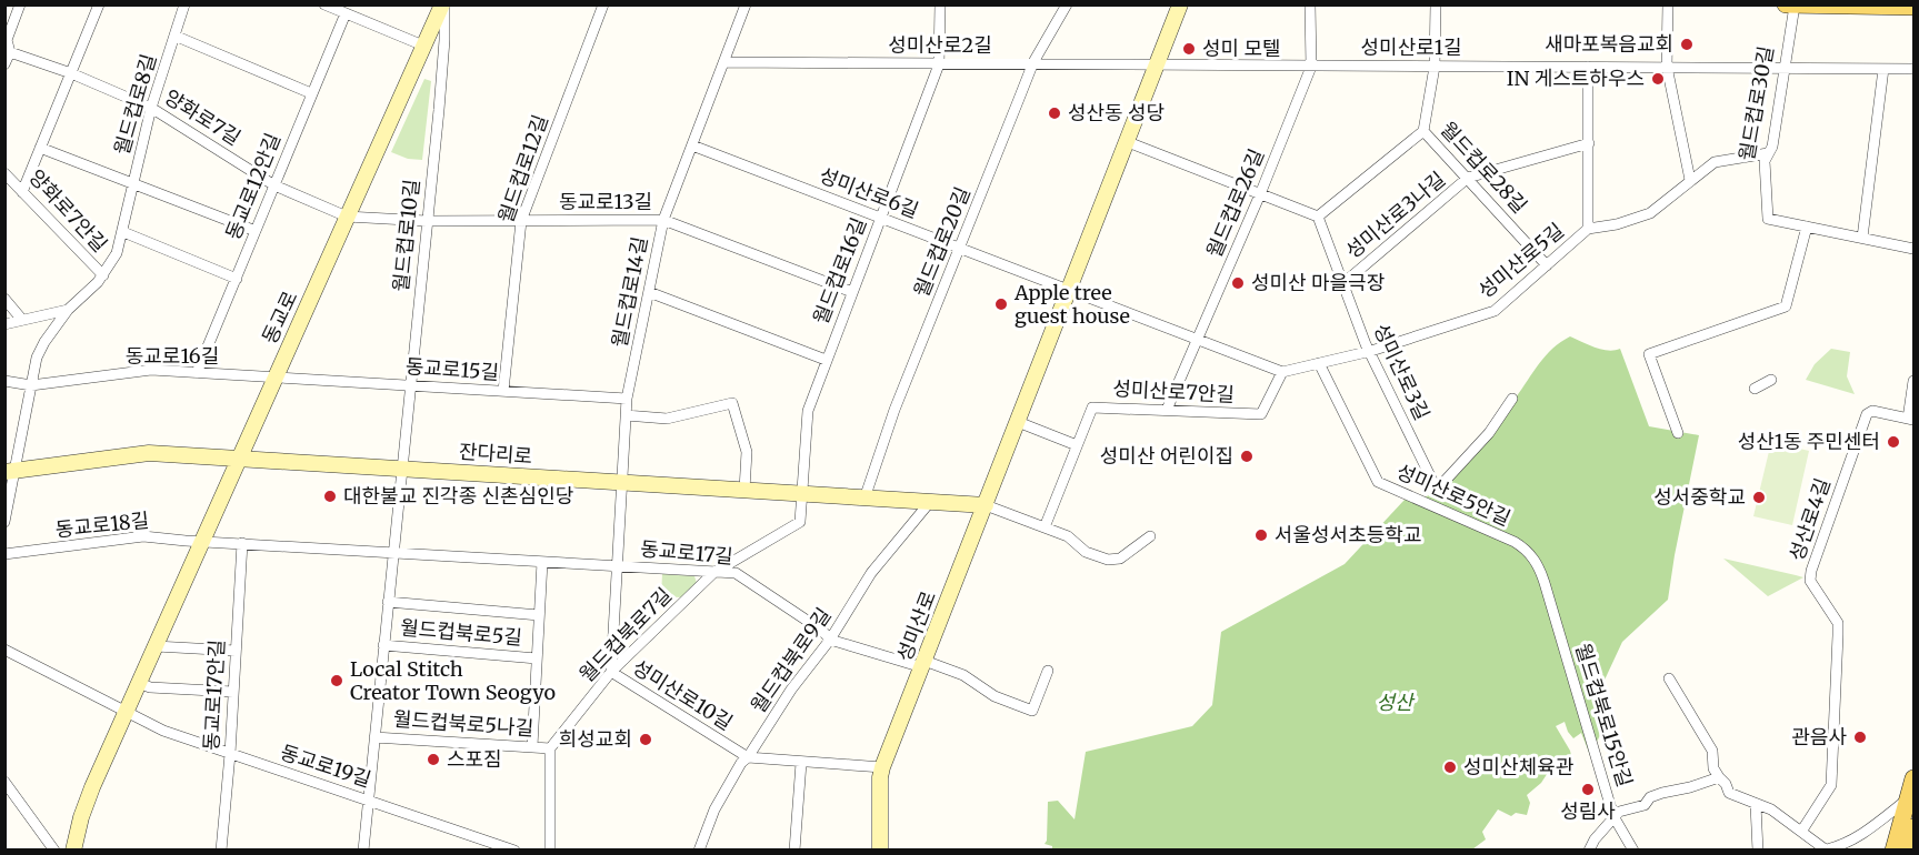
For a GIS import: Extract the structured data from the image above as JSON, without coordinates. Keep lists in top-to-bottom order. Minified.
{"streets":{"street":["성미산로2길","성미산로1길","월드컵로30길","월드컵로8길","양화로7길","월드컵로28길","월드컵로12길","동교로12안길","성미산로6길","동교로13길","월드컵로26길","양화로7안길","성미산로3나길","월드컵로10길","월드컵로20길","성미산로5길","월드컵로16길","월드컵로14길","동교로","동교로16길","동교로15길","성미산로3길","성미산로7안길","잔다리로","성미산로5안길","성산로4길","동교로18길","동교로17길","성미산로","월드컵북로5길","월드컵북로7길","월드컵북로9길","동교로17안길","성미산로10길","월드컵북로15안길","월드컵북로5나길","동교로19길"]},"crossings":[["성미산로2길","성미산로1길"],["성미산로2길","월드컵로20길"],["성미산로2길","월드컵로16길"],["성미산로2길","월드컵로14길"],["성미산로2길","성미산로"],["성미산로1길","월드컵로30길"],["성미산로1길","월드컵로28길"],["성미산로1길","월드컵로26길"],["성미산로1길","성미산로5길"],["성미산로1길","성미산로"],["월드컵로8길","양화로7길"],["월드컵로8길","동교로12안길"],["월드컵로8길","양화로7안길"],["월드컵로8길","동교로16길"],["월드컵로8길","잔다리로"],["양화로7길","동교로12안길"],["양화로7길","동교로13길"],["양화로7길","동교로"],["월드컵로28길","성미산로3나길"],["월드컵로28길","성미산로5길"],["월드컵로12길","동교로13길"],["월드컵로12길","동교로15길"],["동교로12안길","동교로16길"],["성미산로6길","월드컵로20길"],["성미산로6길","월드컵로16길"],["성미산로6길","월드컵로14길"],["성미산로6길","성미산로"],["동교로13길","월드컵로10길"],["동교로13길","월드컵로16길"],["동교로13길","월드컵로14길"],["동교로13길","동교로"],["월드컵로26길","성미산로7안길"],["성미산로3나길","성미산로5길"],["성미산로3나길","성미산로3길"],["월드컵로10길","동교로"],["월드컵로10길","동교로15길"],["월드컵로10길","잔다리로"],["월드컵로10길","월드컵북로5길"],["월드컵로20길","잔다리로"],["성미산로5길","성미산로3길"],["성미산로5길","성미산로7안길"],["성미산로5길","성미산로5안길"],["월드컵로16길","잔다리로"],["월드컵로16길","월드컵북로7길"],["월드컵로14길","동교로15길"],["월드컵로14길","잔다리로"],["월드컵로14길","성미산로10길"],["동교로","동교로16길"],["동교로","동교로15길"],["동교로","잔다리로"],["동교로","동교로18길"],["동교로","동교로17길"],["동교로","동교로19길"],["동교로16길","동교로15길"],["잔다리로","성미산로"],["잔다리로","월드컵북로5길"],["잔다리로","월드컵북로7길"],["잔다리로","월드컵북로9길"],["잔다리로","성미산로10길"],["성미산로5안길","월드컵북로15안길"],["동교로18길","동교로17길"],["동교로17길","성미산로"],["동교로17길","월드컵북로5길"],["동교로17길","월드컵북로7길"],["동교로17길","월드컵북로9길"],["동교로17길","동교로17안길"],["동교로17길","성미산로10길"],["성미산로","성미산로10길"],["월드컵북로5길","월드컵북로5나길"],["월드컵북로5길","동교로19길"],["월드컵북로7길","성미산로10길"],["월드컵북로7길","월드컵북로5나길"],["월드컵북로9길","성미산로10길"],["동교로17안길","동교로19길"]],"parks":["성산"],"places":["새마포복음교회","성미 모텔","IN 게스트하우스","성산동 성당","성미산 마을극장","Apple tree guest house","성산1동 주민센터","성미산 어린이집","대한불교 진각종 신촌심인당","성서중학교","서울성서초등학교","Local Stitch Creator Town Seogyo","관음사","희성교회","스포짐","성미산체육관","성림사"]}
